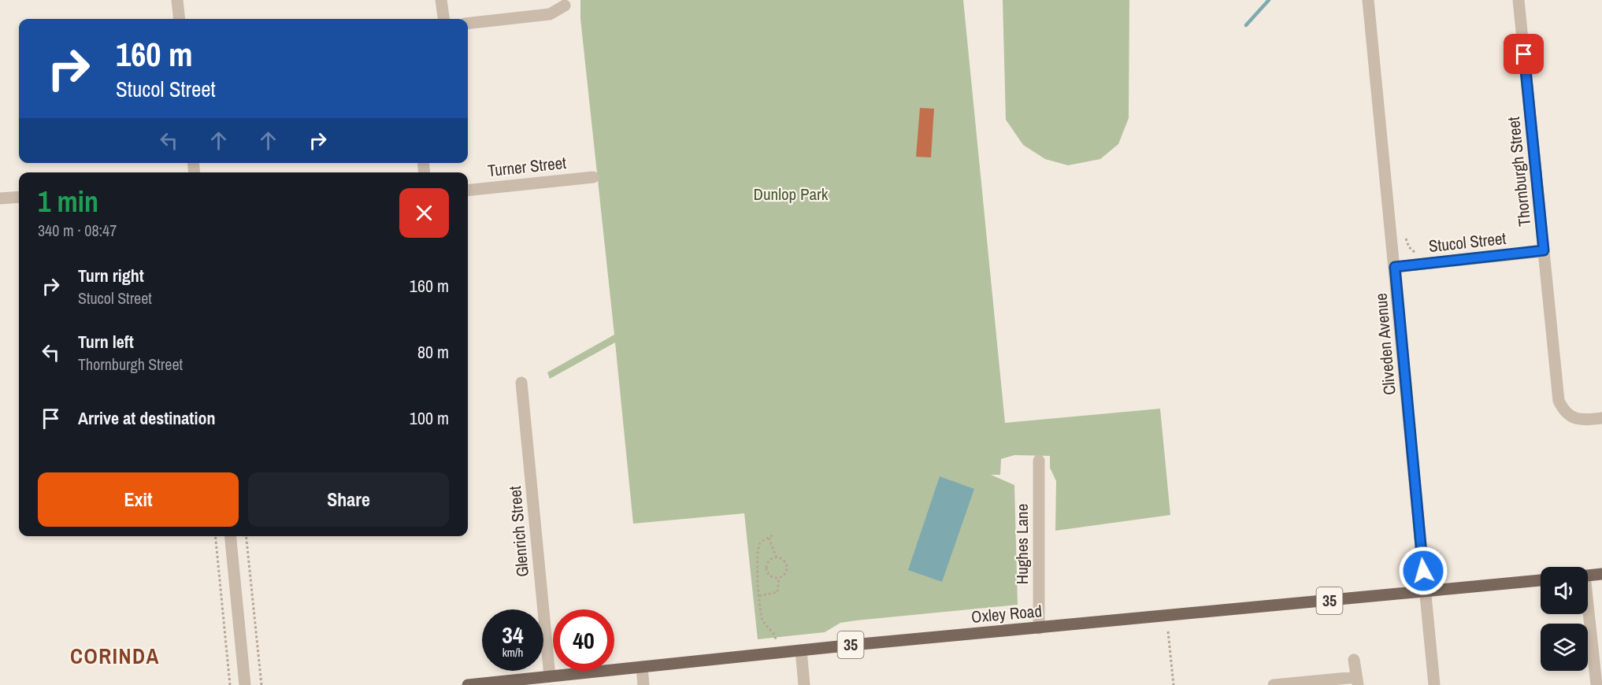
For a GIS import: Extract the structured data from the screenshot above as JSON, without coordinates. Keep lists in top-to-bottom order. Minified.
{"streets":{"main road":["35","Oxley Road"],"street":["Turner Street","Thornburgh Street","Stucol Street","Cliveden Avenue","Glenrich Street","Hughes Lane"]},"crossings":[["Thornburgh Street","Stucol Street"],["Stucol Street","Cliveden Avenue"],["Cliveden Avenue","Oxley Road"],["Glenrich Street","Oxley Road"],["Hughes Lane","Oxley Road"]],"districts":["CORINDA"],"parks":["Dunlop Park"],"page":{"turn":["160 m","Stucol Street"],"heading":["1 min","340 m · 08:47"],"list":[{"name":"Turn right","note":"Stucol Street","value":"160 m"},{"name":"Turn left","note":"Thornburgh Street","value":"80 m"},{"name":"Arrive at destination","value":"100 m"}],"buttons":["Exit","Share"],"speed":"34 km/h","limit":"40"}}
